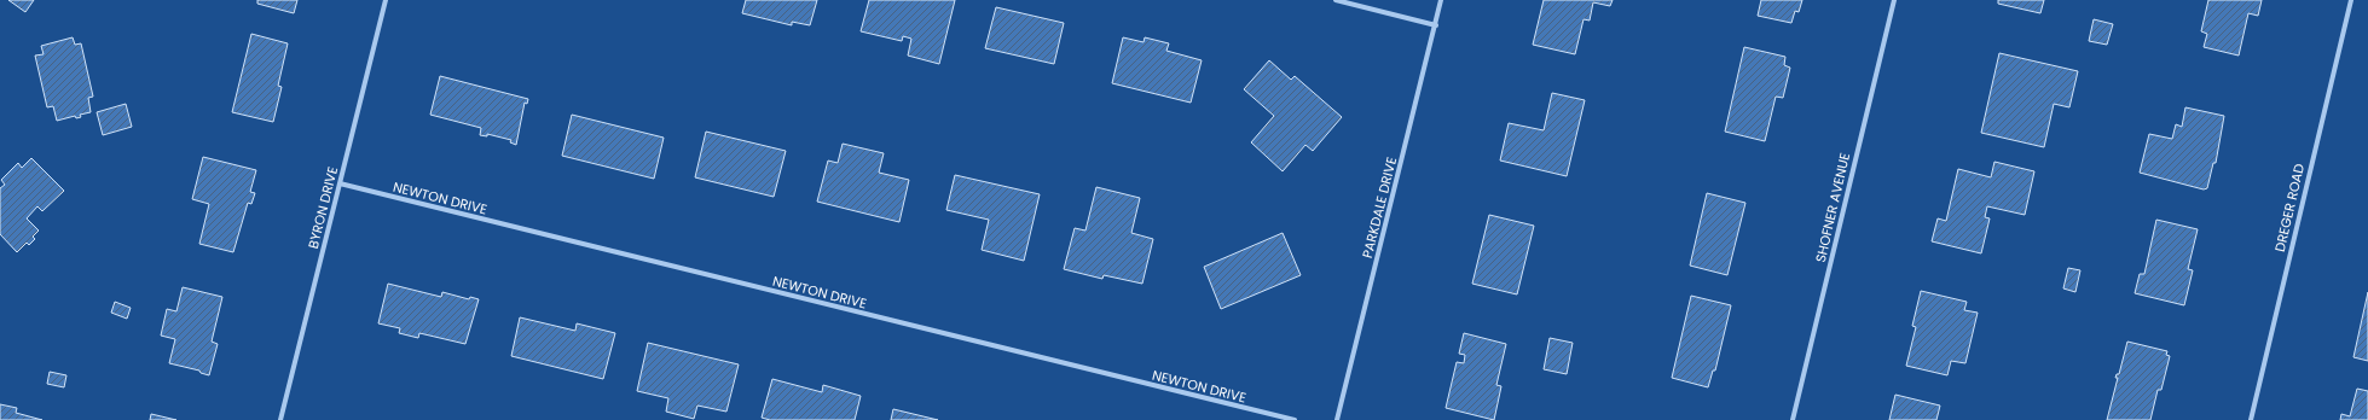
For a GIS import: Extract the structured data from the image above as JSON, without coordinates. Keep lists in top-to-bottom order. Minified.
{"streets":{"street":["NEWTON DRIVE","BYRON DRIVE","PARKDALE DRIVE","SHOFNER AVENUE","DREGER ROAD"]},"crossings":[["NEWTON DRIVE","BYRON DRIVE"]]}
